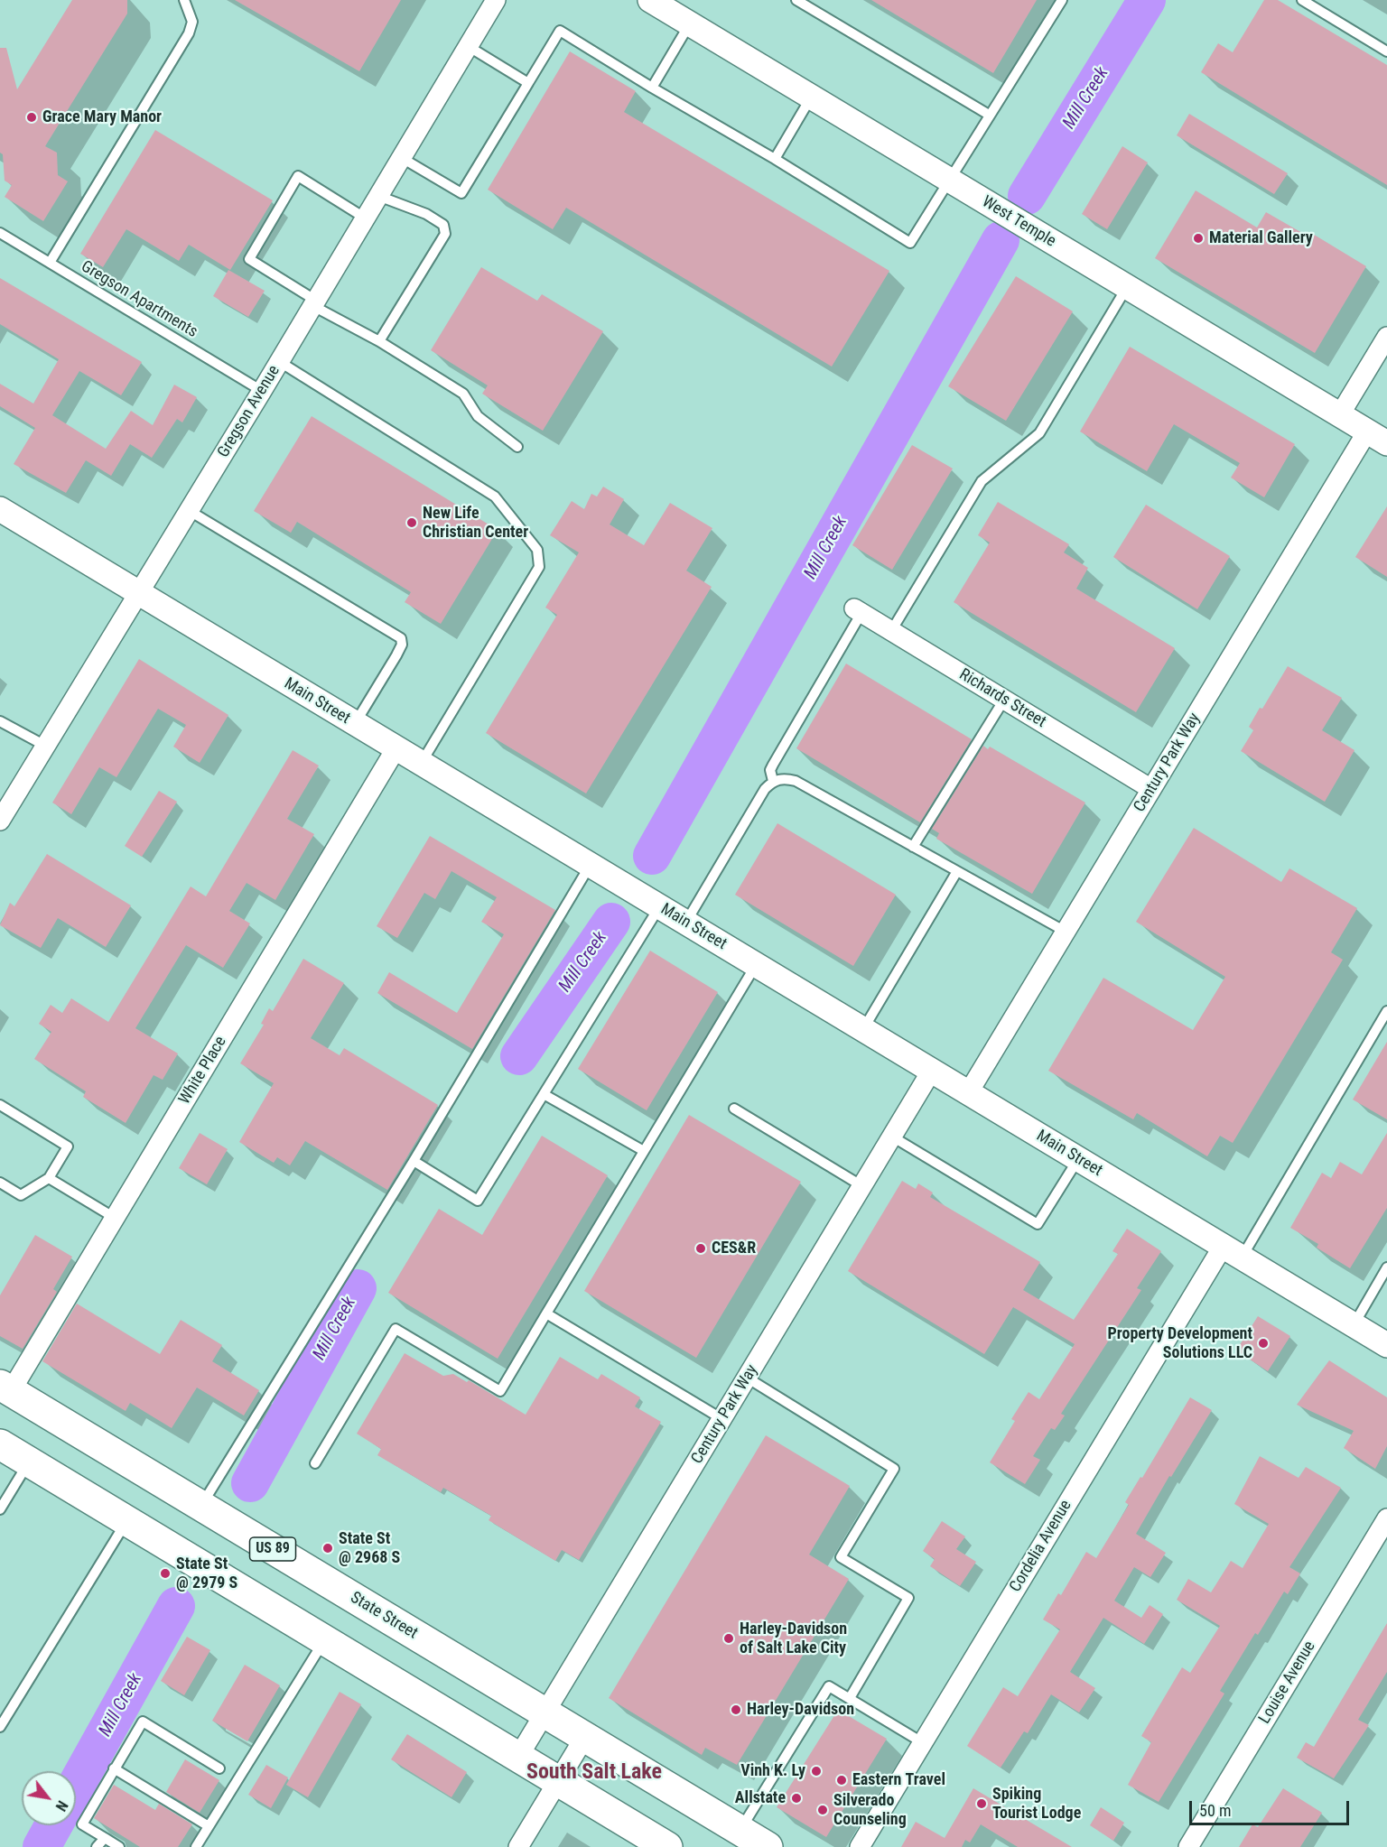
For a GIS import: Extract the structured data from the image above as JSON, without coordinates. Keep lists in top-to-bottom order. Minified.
{"streets":{"main road":["US 89","State Street"],"street":["West Temple","Gregson Avenue","Richards Street","Main Street","Century Park Way","White Place","Cordelia Avenue","Louise Avenue"],"lane":["Gregson Apartments"]},"crossings":[["West Temple","Century Park Way"],["Gregson Apartments","Gregson Avenue"],["Gregson Avenue","Main Street"],["Richards Street","Century Park Way"],["Main Street","Century Park Way"],["Main Street","White Place"],["Main Street","Cordelia Avenue"],["Century Park Way","State Street"],["White Place","State Street"]],"districts":["South Salt Lake"],"water":["Mill Creek"],"places":["Grace Mary Manor","Material Gallery","New Life Christian Center","CES&R","Property Development Solutions LLC","State St @ 2968 S","State St @ 2979 S","Harley-Davidson of Salt Lake City","Harley-Davidson","Vinh K. Ly","Eastern Travel","Allstate","Spiking Tourist Lodge","Silverado Counseling"],"scale_bar":"50 m","north":"bottom right"}
